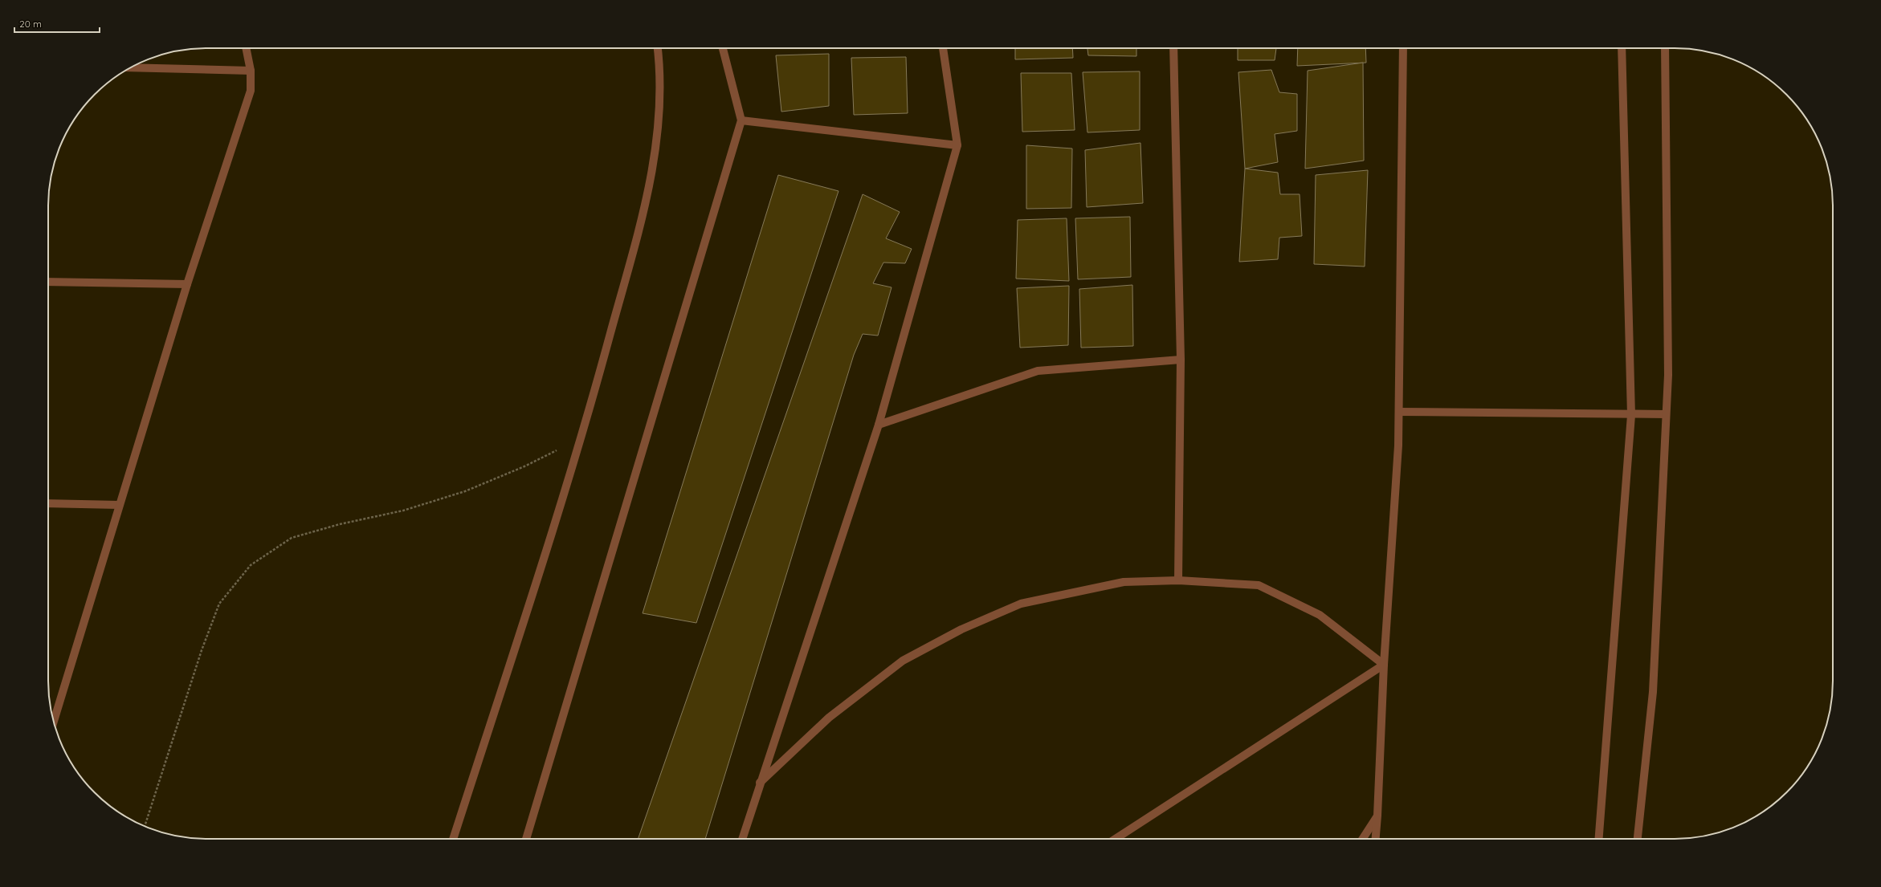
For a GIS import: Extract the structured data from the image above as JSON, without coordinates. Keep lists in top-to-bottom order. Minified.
{"scale_bar":"20 m"}
